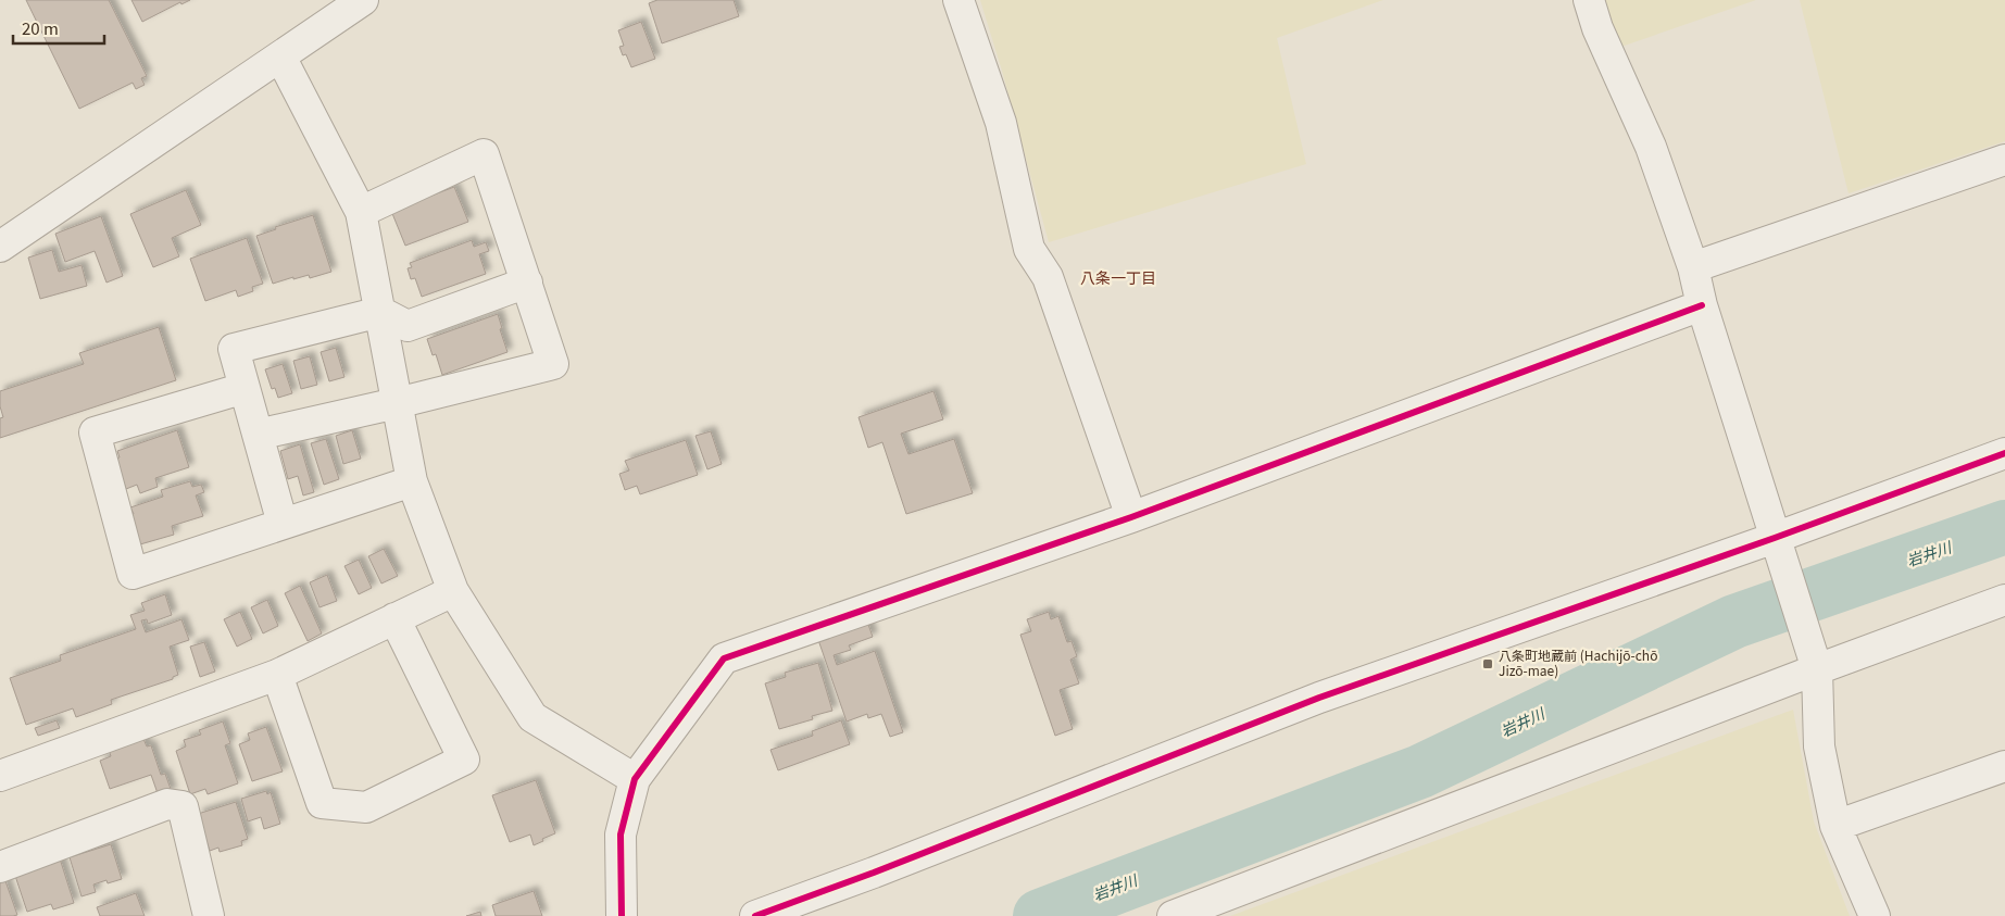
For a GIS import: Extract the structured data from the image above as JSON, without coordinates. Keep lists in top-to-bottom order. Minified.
{"districts":["八条一丁目"],"water":["岩井川"],"places":{"transit":["八条町地蔵前 (Hachijō-chō Jizō-mae)"]},"scale_bar":"20 m"}
